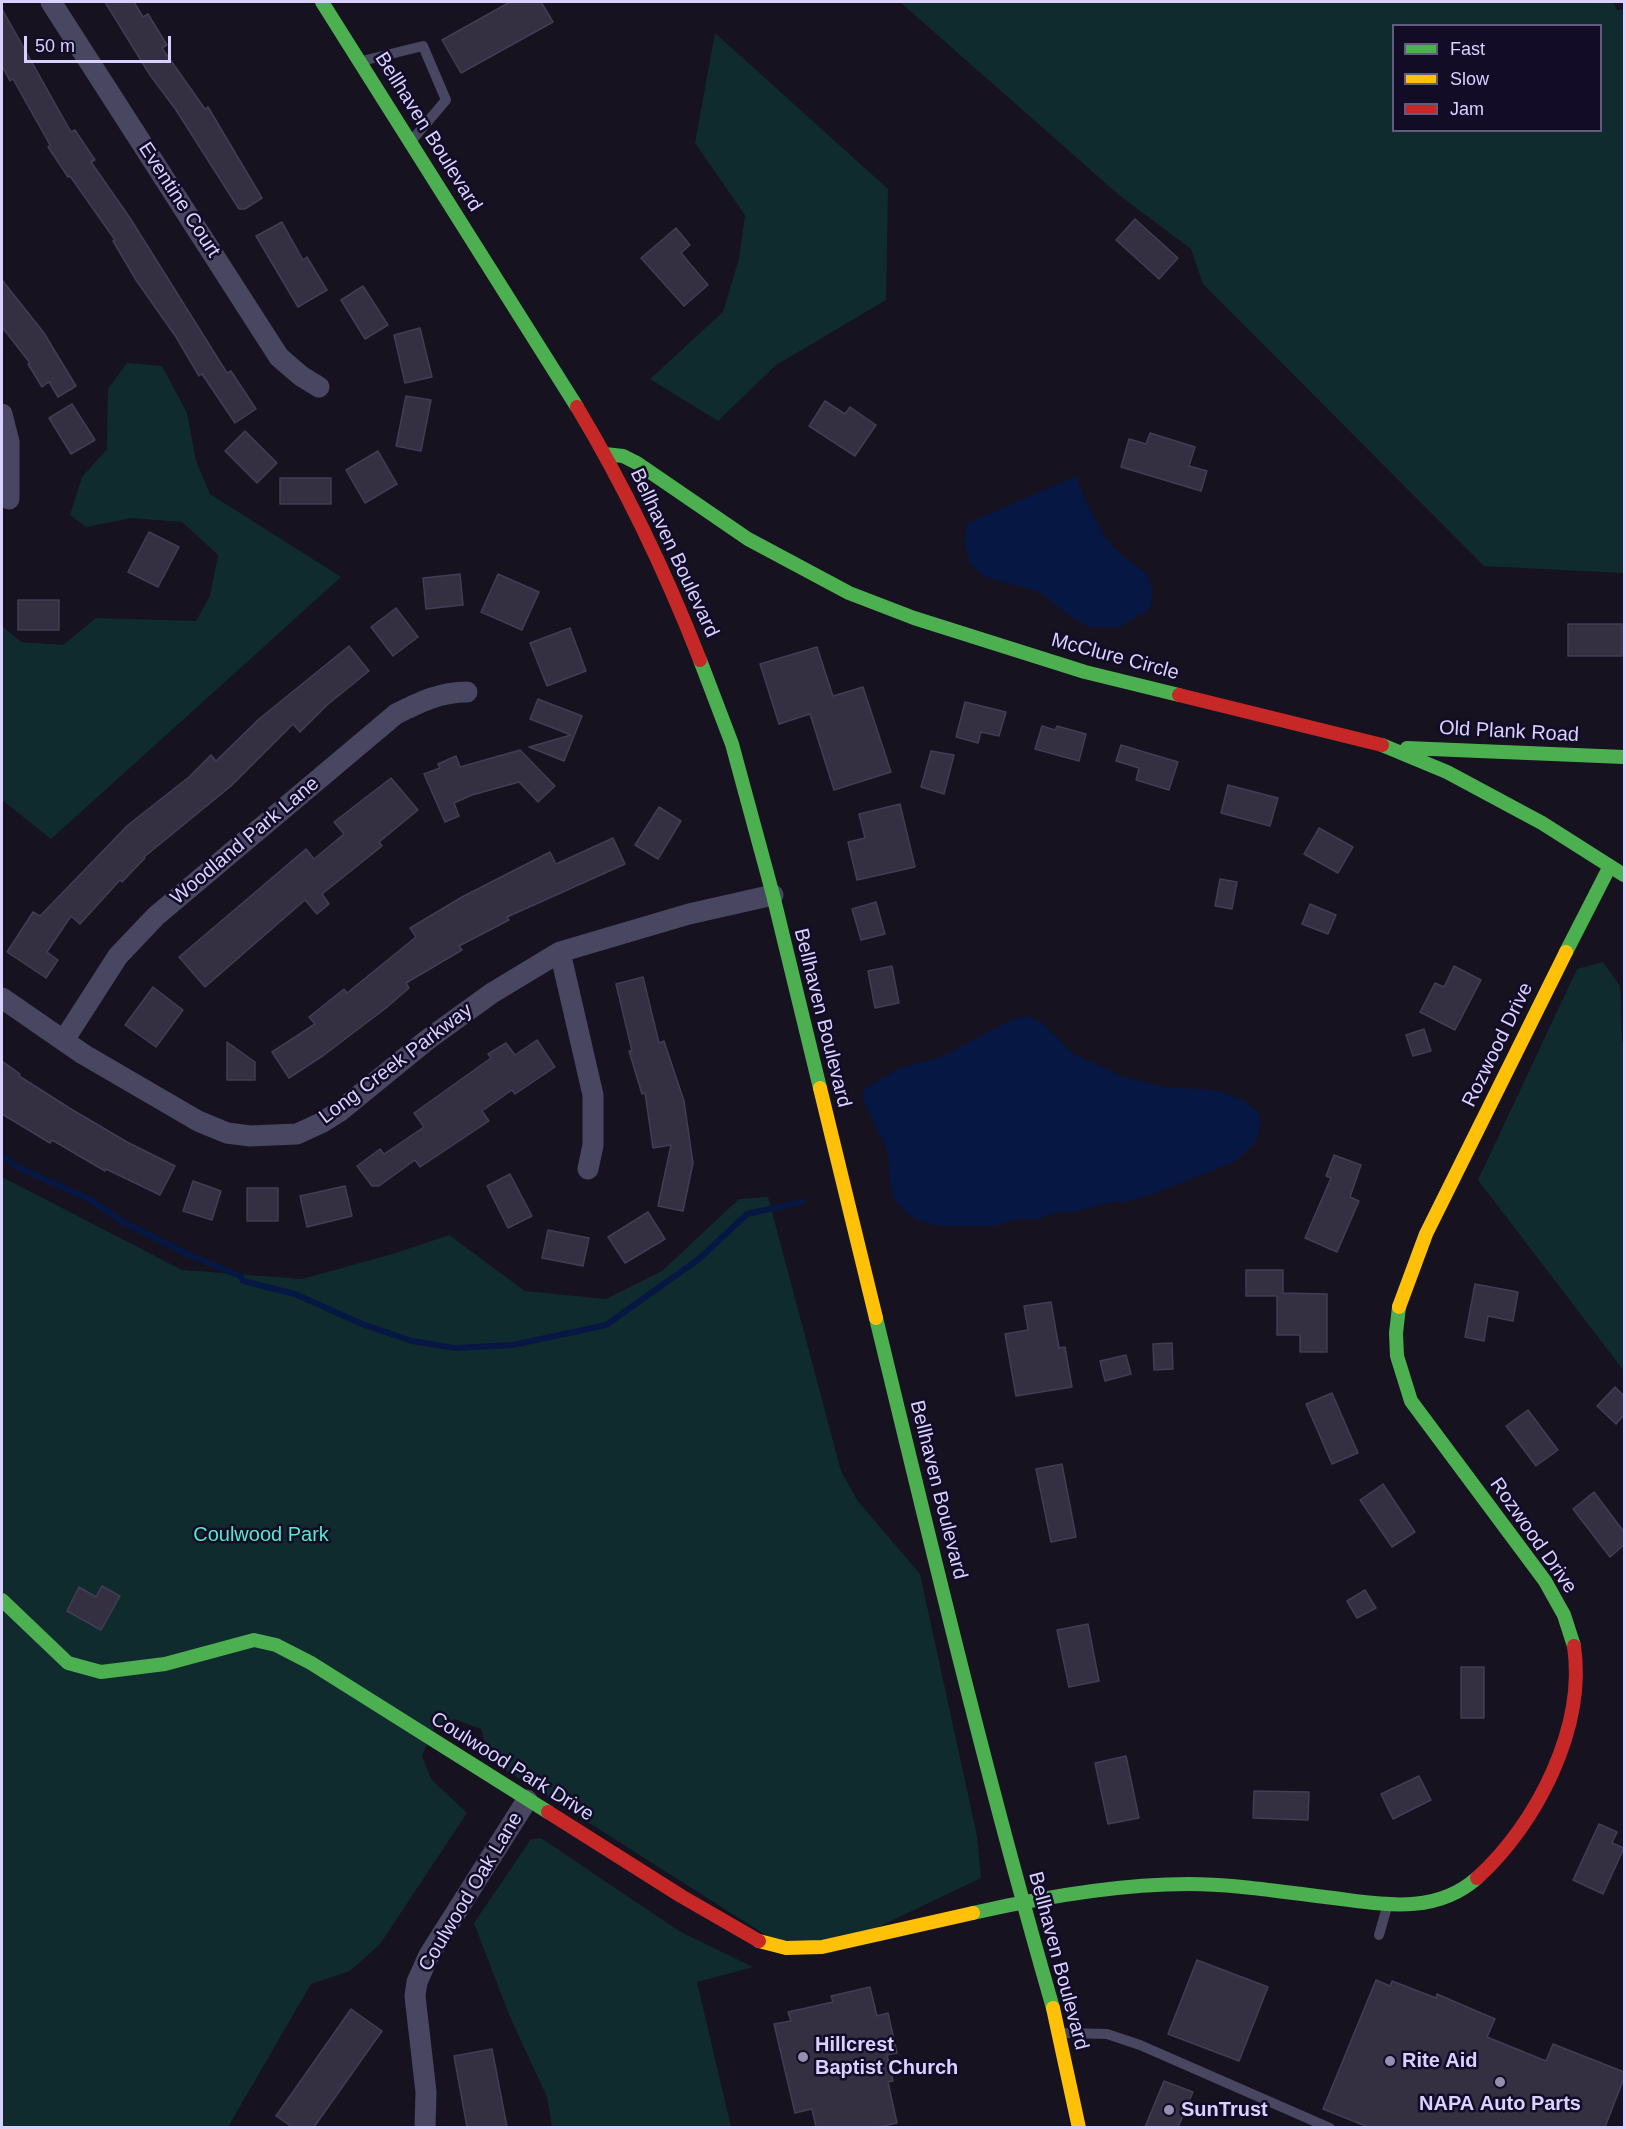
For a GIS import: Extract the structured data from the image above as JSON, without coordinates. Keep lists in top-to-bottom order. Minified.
{"streets":{"street":["Bellhaven Boulevard","Eventine Court","McClure Circle","Old Plank Road","Woodland Park Lane","Rozwood Drive","Long Creek Parkway","Coulwood Park Drive","Coulwood Oak Lane"]},"crossings":[["Bellhaven Boulevard","McClure Circle"],["Bellhaven Boulevard","Rozwood Drive"],["Bellhaven Boulevard","Long Creek Parkway"],["Bellhaven Boulevard","Coulwood Park Drive"],["McClure Circle","Old Plank Road"],["McClure Circle","Rozwood Drive"],["Woodland Park Lane","Long Creek Parkway"],["Rozwood Drive","Coulwood Park Drive"],["Coulwood Park Drive","Coulwood Oak Lane"]],"parks":["Coulwood Park"],"places":["Hillcrest Baptist Church","Rite Aid","NAPA Auto Parts","SunTrust"],"legend":["Fast","Slow","Jam"],"scale_bar":"50 m"}
